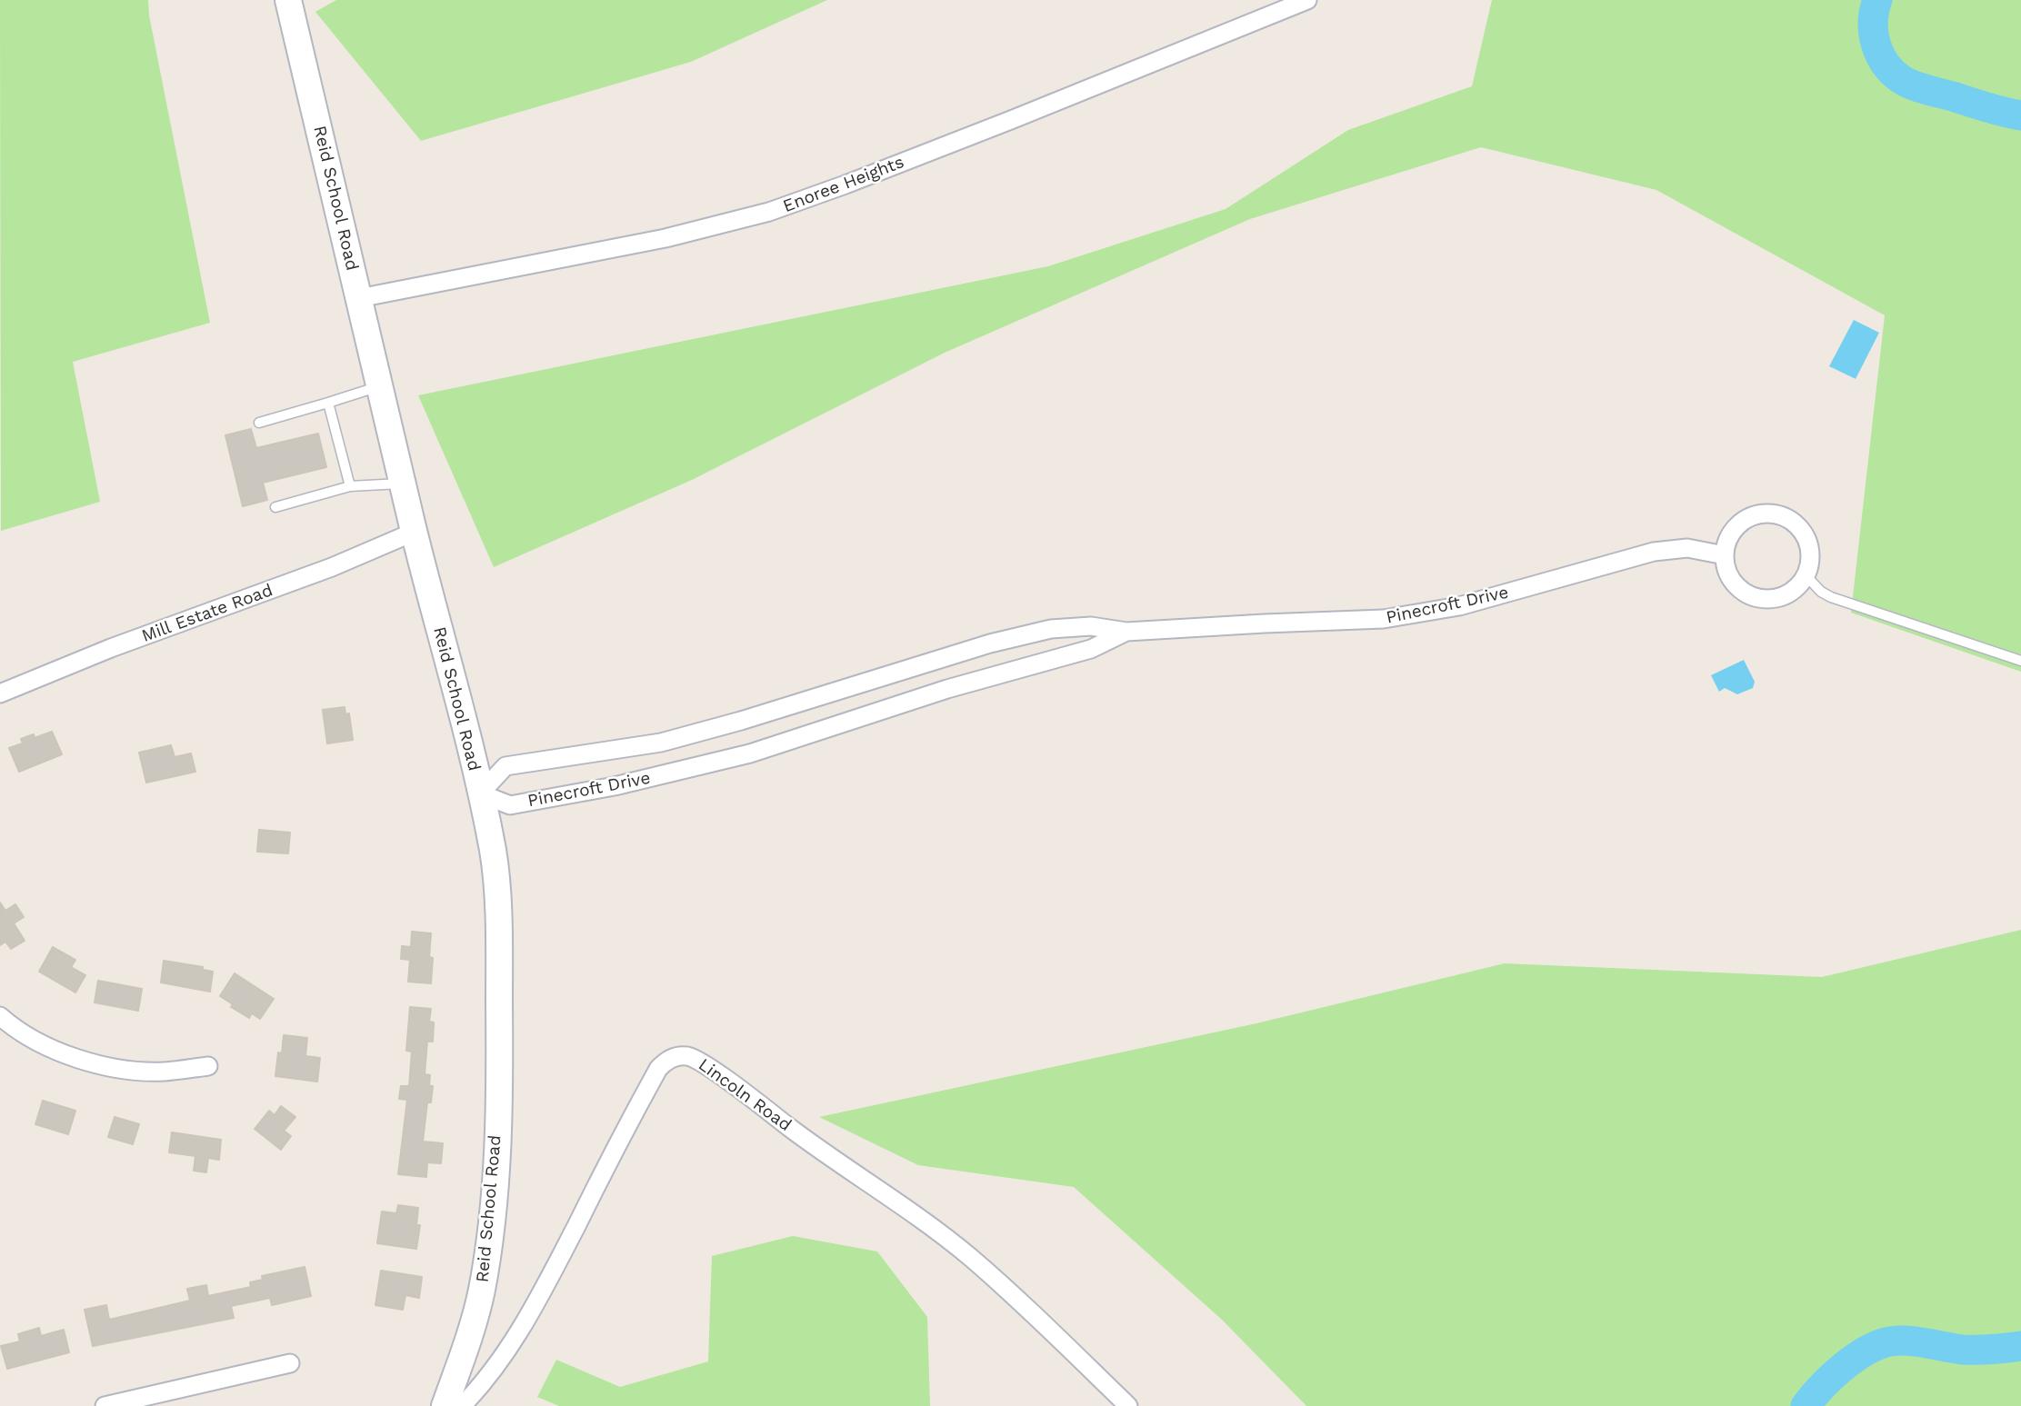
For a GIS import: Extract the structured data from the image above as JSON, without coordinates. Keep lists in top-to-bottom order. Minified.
{"streets":{"street":["Enoree Heights","Reid School Road","Pinecroft Drive","Mill Estate Road","Lincoln Road"]},"crossings":[["Enoree Heights","Reid School Road"],["Reid School Road","Pinecroft Drive"],["Reid School Road","Mill Estate Road"]]}
